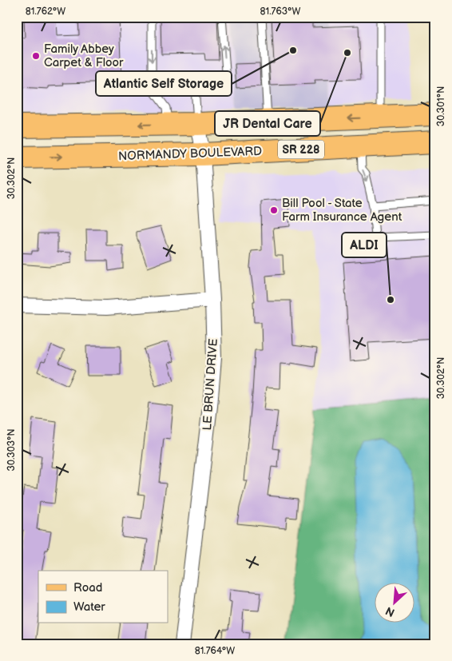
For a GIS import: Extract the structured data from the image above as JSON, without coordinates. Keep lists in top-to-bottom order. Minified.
{"streets":{"main road":["SR 228","NORMANDY BOULEVARD"],"street":["LE BRUN DRIVE"]},"crossings":[["NORMANDY BOULEVARD","LE BRUN DRIVE"]],"places":["Atlantic Self Storage","JR Dental Care","Family Abbey Carpet & Floor","Bill Pool - State Farm Insurance Agent","ALDI"],"legend":["Road","Water"],"north":"bottom left","coordinates":["81.762°W","81.763°W","30.301°N","30.302°N","30.303°N","81.764°W"]}
